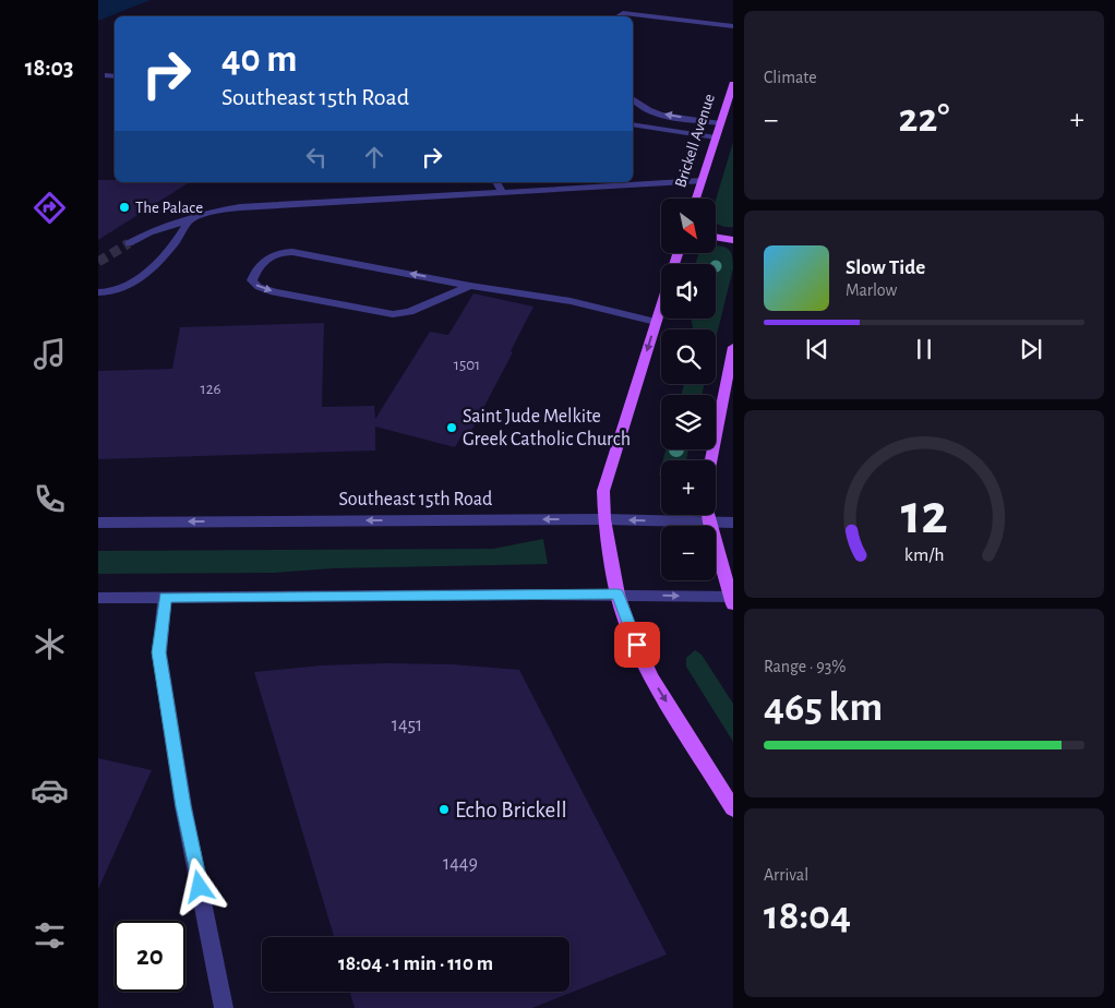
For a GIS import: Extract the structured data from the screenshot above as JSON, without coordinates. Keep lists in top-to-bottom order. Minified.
{"streets":{"main road":["Brickell Avenue"],"street":["Southeast 15th Road"]},"places":["The Palace","Saint Jude Melkite Greek Catholic Church","Echo Brickell"],"house_numbers":["1501","126","1451","1449"],"north":"bottom right","page":{"tabs":"18:03","tile":["Climate",["Range · 93%","465 km"],["Arrival","18:04"]],"turn":["40 m","Southeast 15th Road"],"heat":["−","22°","+"],"map_buttons":["+","−"],"song":["Slow Tide","Marlow"],"limit":"20","trip":"18:04 · 1 min · 110 m","gauge":["12","km/h"]}}
